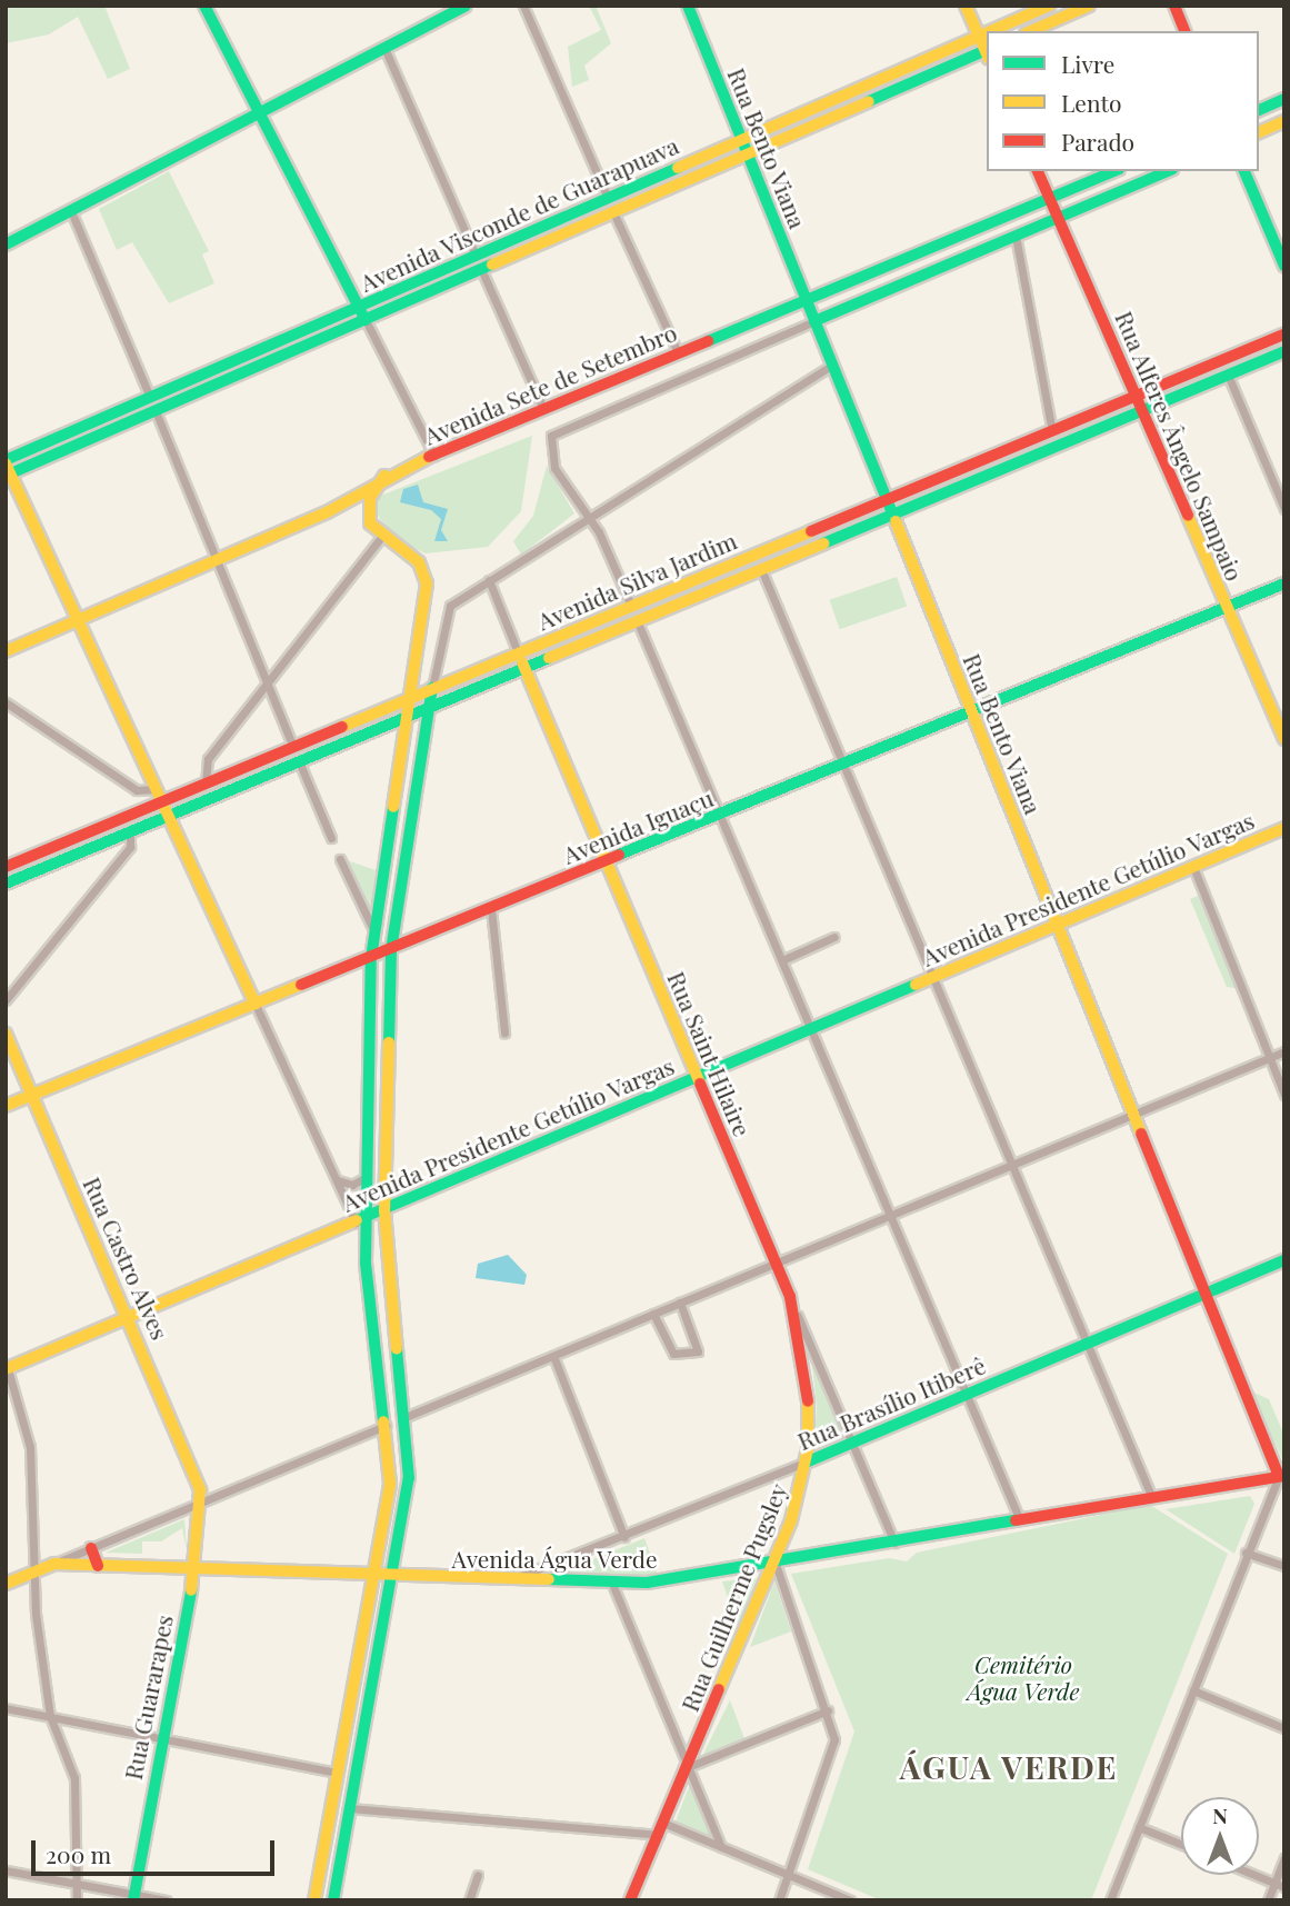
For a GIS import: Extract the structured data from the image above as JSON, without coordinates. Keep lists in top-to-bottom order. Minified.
{"streets":{"main road":["Rua Bento Viana","Avenida Visconde de Guarapuava","Avenida Sete de Setembro","Rua Alferes Ângelo Sampaio","Avenida Silva Jardim","Avenida Iguaçu","Avenida Presidente Getúlio Vargas","Rua Saint Hilaire","Rua Castro Alves","Rua Brasílio Itiberê","Avenida Água Verde","Rua Guilherme Pugsley","Rua Guararapes"]},"crossings":[["Rua Bento Viana","Avenida Visconde de Guarapuava"],["Rua Bento Viana","Avenida Sete de Setembro"],["Rua Bento Viana","Avenida Silva Jardim"],["Rua Bento Viana","Avenida Iguaçu"],["Rua Bento Viana","Avenida Presidente Getúlio Vargas"],["Rua Bento Viana","Rua Brasílio Itiberê"],["Rua Bento Viana","Avenida Água Verde"],["Avenida Sete de Setembro","Rua Alferes Ângelo Sampaio"],["Rua Alferes Ângelo Sampaio","Avenida Silva Jardim"],["Rua Alferes Ângelo Sampaio","Avenida Iguaçu"],["Avenida Silva Jardim","Rua Saint Hilaire"],["Avenida Iguaçu","Rua Saint Hilaire"],["Avenida Iguaçu","Rua Castro Alves"],["Avenida Presidente Getúlio Vargas","Rua Saint Hilaire"],["Avenida Presidente Getúlio Vargas","Rua Castro Alves"],["Rua Saint Hilaire","Rua Brasílio Itiberê"],["Rua Saint Hilaire","Avenida Água Verde"],["Rua Saint Hilaire","Rua Guilherme Pugsley"],["Rua Castro Alves","Rua Guararapes"],["Rua Brasílio Itiberê","Avenida Água Verde"],["Rua Brasílio Itiberê","Rua Guilherme Pugsley"],["Avenida Água Verde","Rua Guilherme Pugsley"],["Avenida Água Verde","Rua Guararapes"]],"districts":["ÁGUA VERDE"],"parks":["Cemitério Água Verde"],"legend":["Livre","Lento","Parado"],"scale_bar":"200 m","north":"top"}
